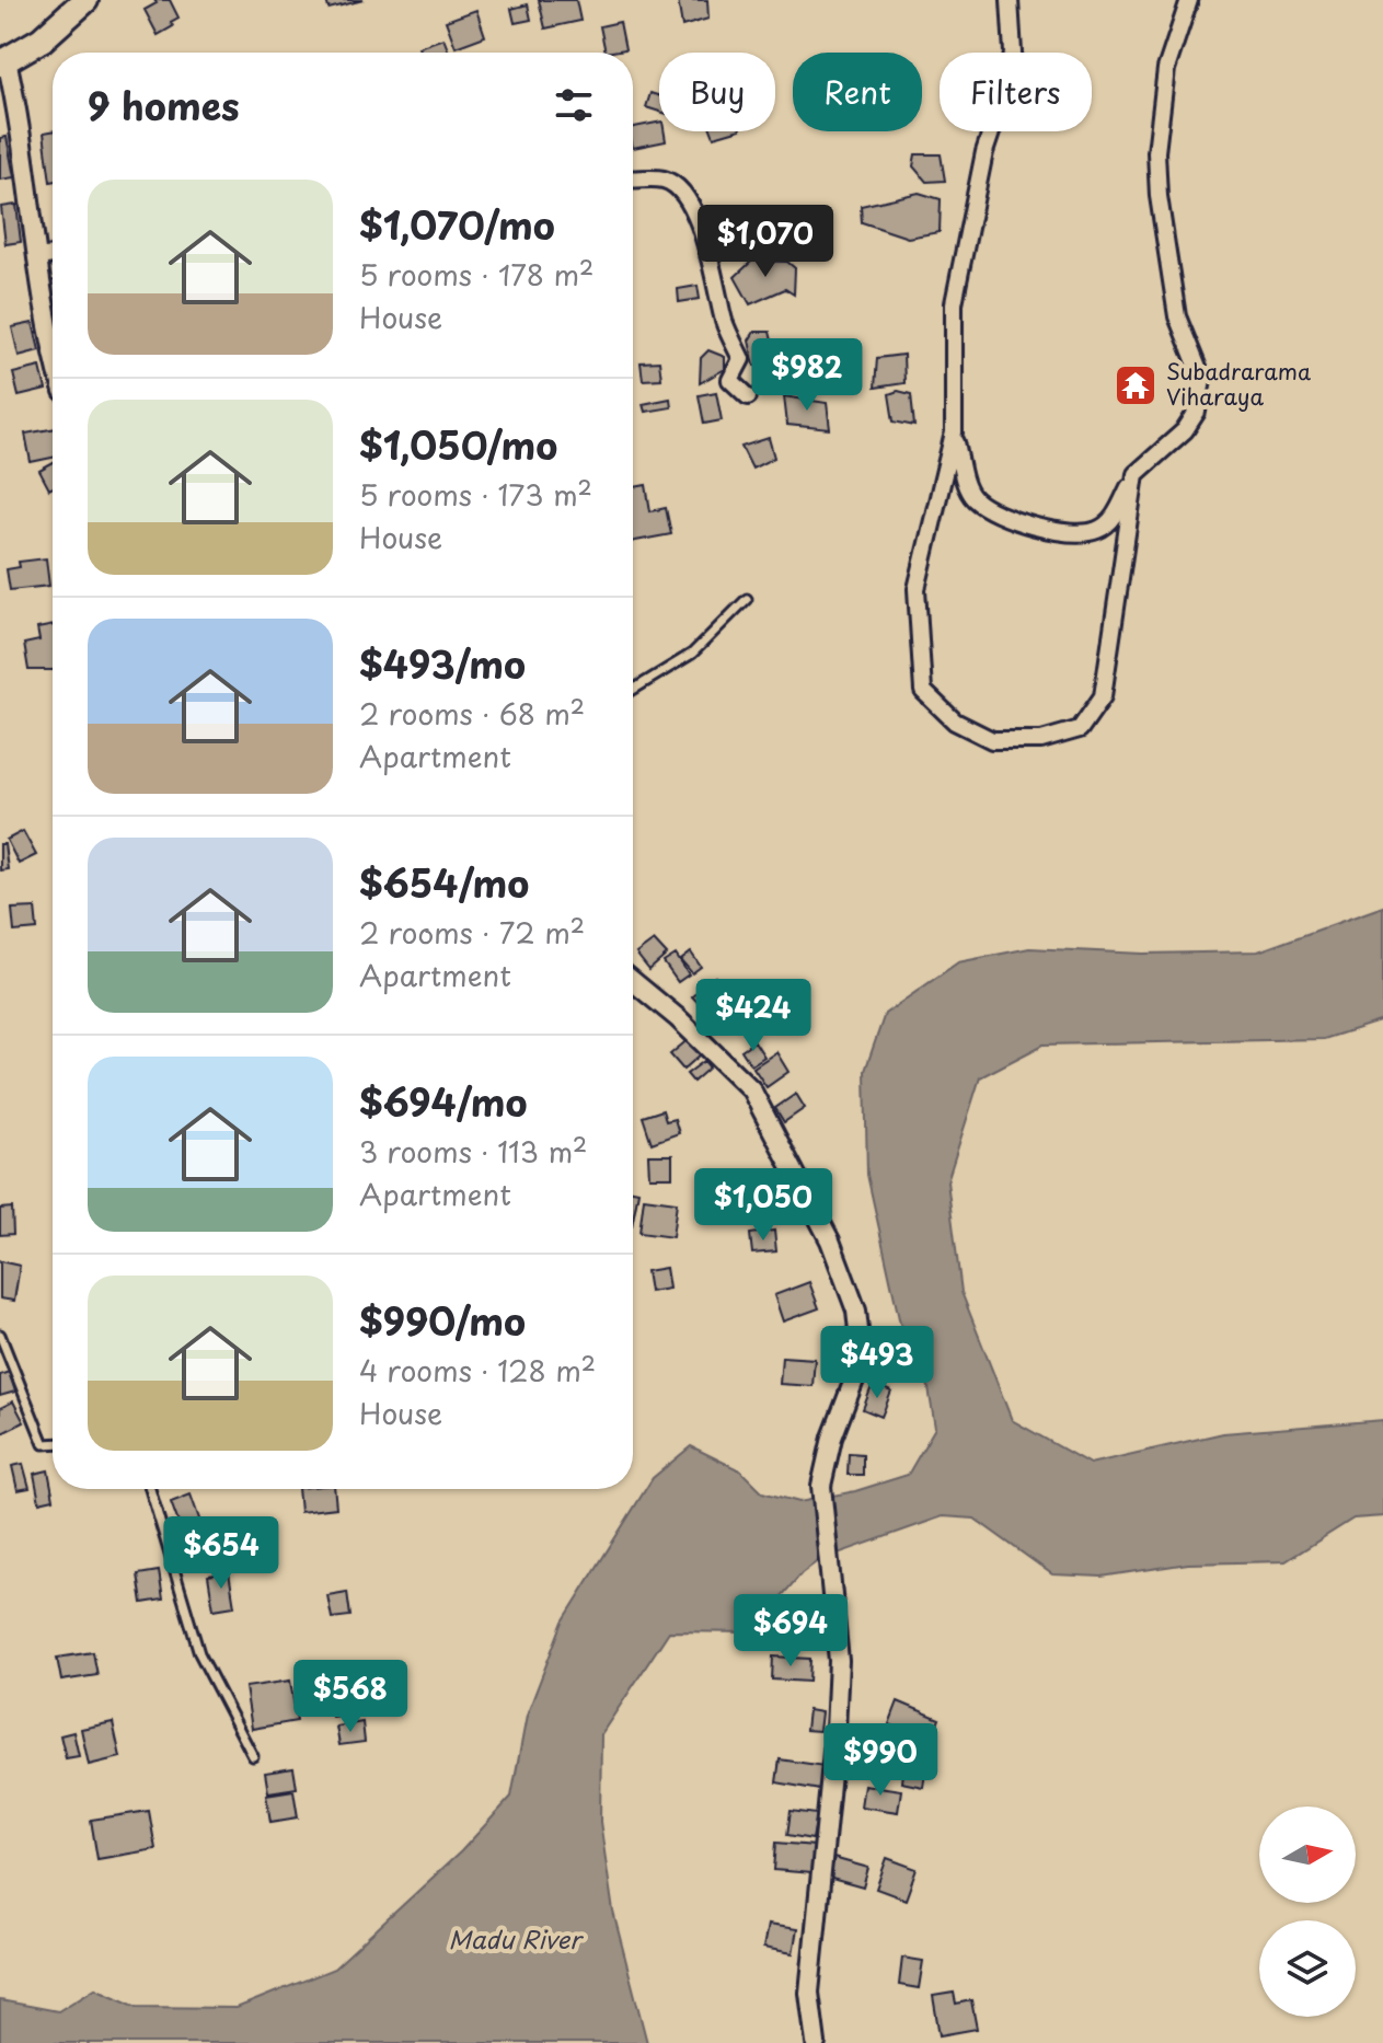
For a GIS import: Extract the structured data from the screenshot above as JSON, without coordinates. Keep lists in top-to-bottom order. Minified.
{"water":["Madu River"],"places":{"temple":["Subadrarama Viharaya"]},"north":"right","page":{"chip":["Buy","Rent","Filters"],"heading":"9 homes","list":[{"name":"$1,070/mo","note":"5 rooms · 178 m² · House"},{"name":"$1,050/mo","note":"5 rooms · 173 m² · House"},{"name":"$493/mo","note":"2 rooms · 68 m² · Apartment"},{"name":"$654/mo","note":"2 rooms · 72 m² · Apartment"},{"name":"$694/mo","note":"3 rooms · 113 m² · Apartment"},{"name":"$990/mo","note":"4 rooms · 128 m² · House"}],"price":["$1,070","$982","$424","$1,050","$493","$654","$694","$568","$990"]}}
